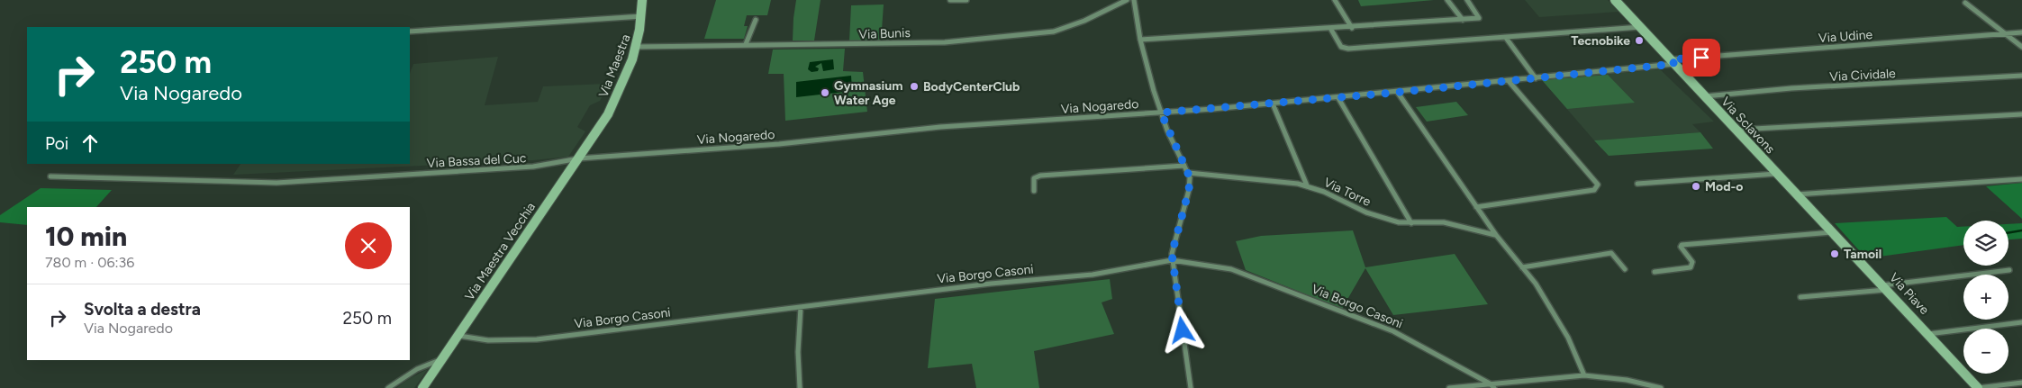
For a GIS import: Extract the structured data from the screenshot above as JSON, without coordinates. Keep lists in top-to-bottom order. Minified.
{"streets":{"main road":["Via Maestra","Via Sclavons","Via Maestra Vecchia","Via Piave"],"street":["Via Bunis","Via Udine","Via Cividale","Via Nogaredo","Via Bassa del Cuc","Via Torre","Via Borgo Casoni"]},"crossings":[["Via Bunis","Via Maestra"],["Via Udine","Via Nogaredo"],["Via Udine","Via Sclavons"],["Via Maestra","Via Nogaredo"],["Via Maestra","Via Bassa del Cuc"],["Via Maestra","Via Maestra Vecchia"],["Via Cividale","Via Sclavons"],["Via Nogaredo","Via Sclavons"],["Via Nogaredo","Via Bassa del Cuc"],["Via Nogaredo","Via Maestra Vecchia"],["Via Sclavons","Via Piave"],["Via Bassa del Cuc","Via Maestra Vecchia"],["Via Maestra Vecchia","Via Borgo Casoni"]],"places":["Tecnobike","BodyCenterClub","Gymnasium Water Age","Mod-o","Tamoil"],"page":{"turn":["250 m","Via Nogaredo"],"then":"Poi","heading":["10 min","780 m · 06:36"],"map_buttons":["+","−"],"list":[{"name":"Svolta a destra","note":"Via Nogaredo","value":"250 m"}]}}
